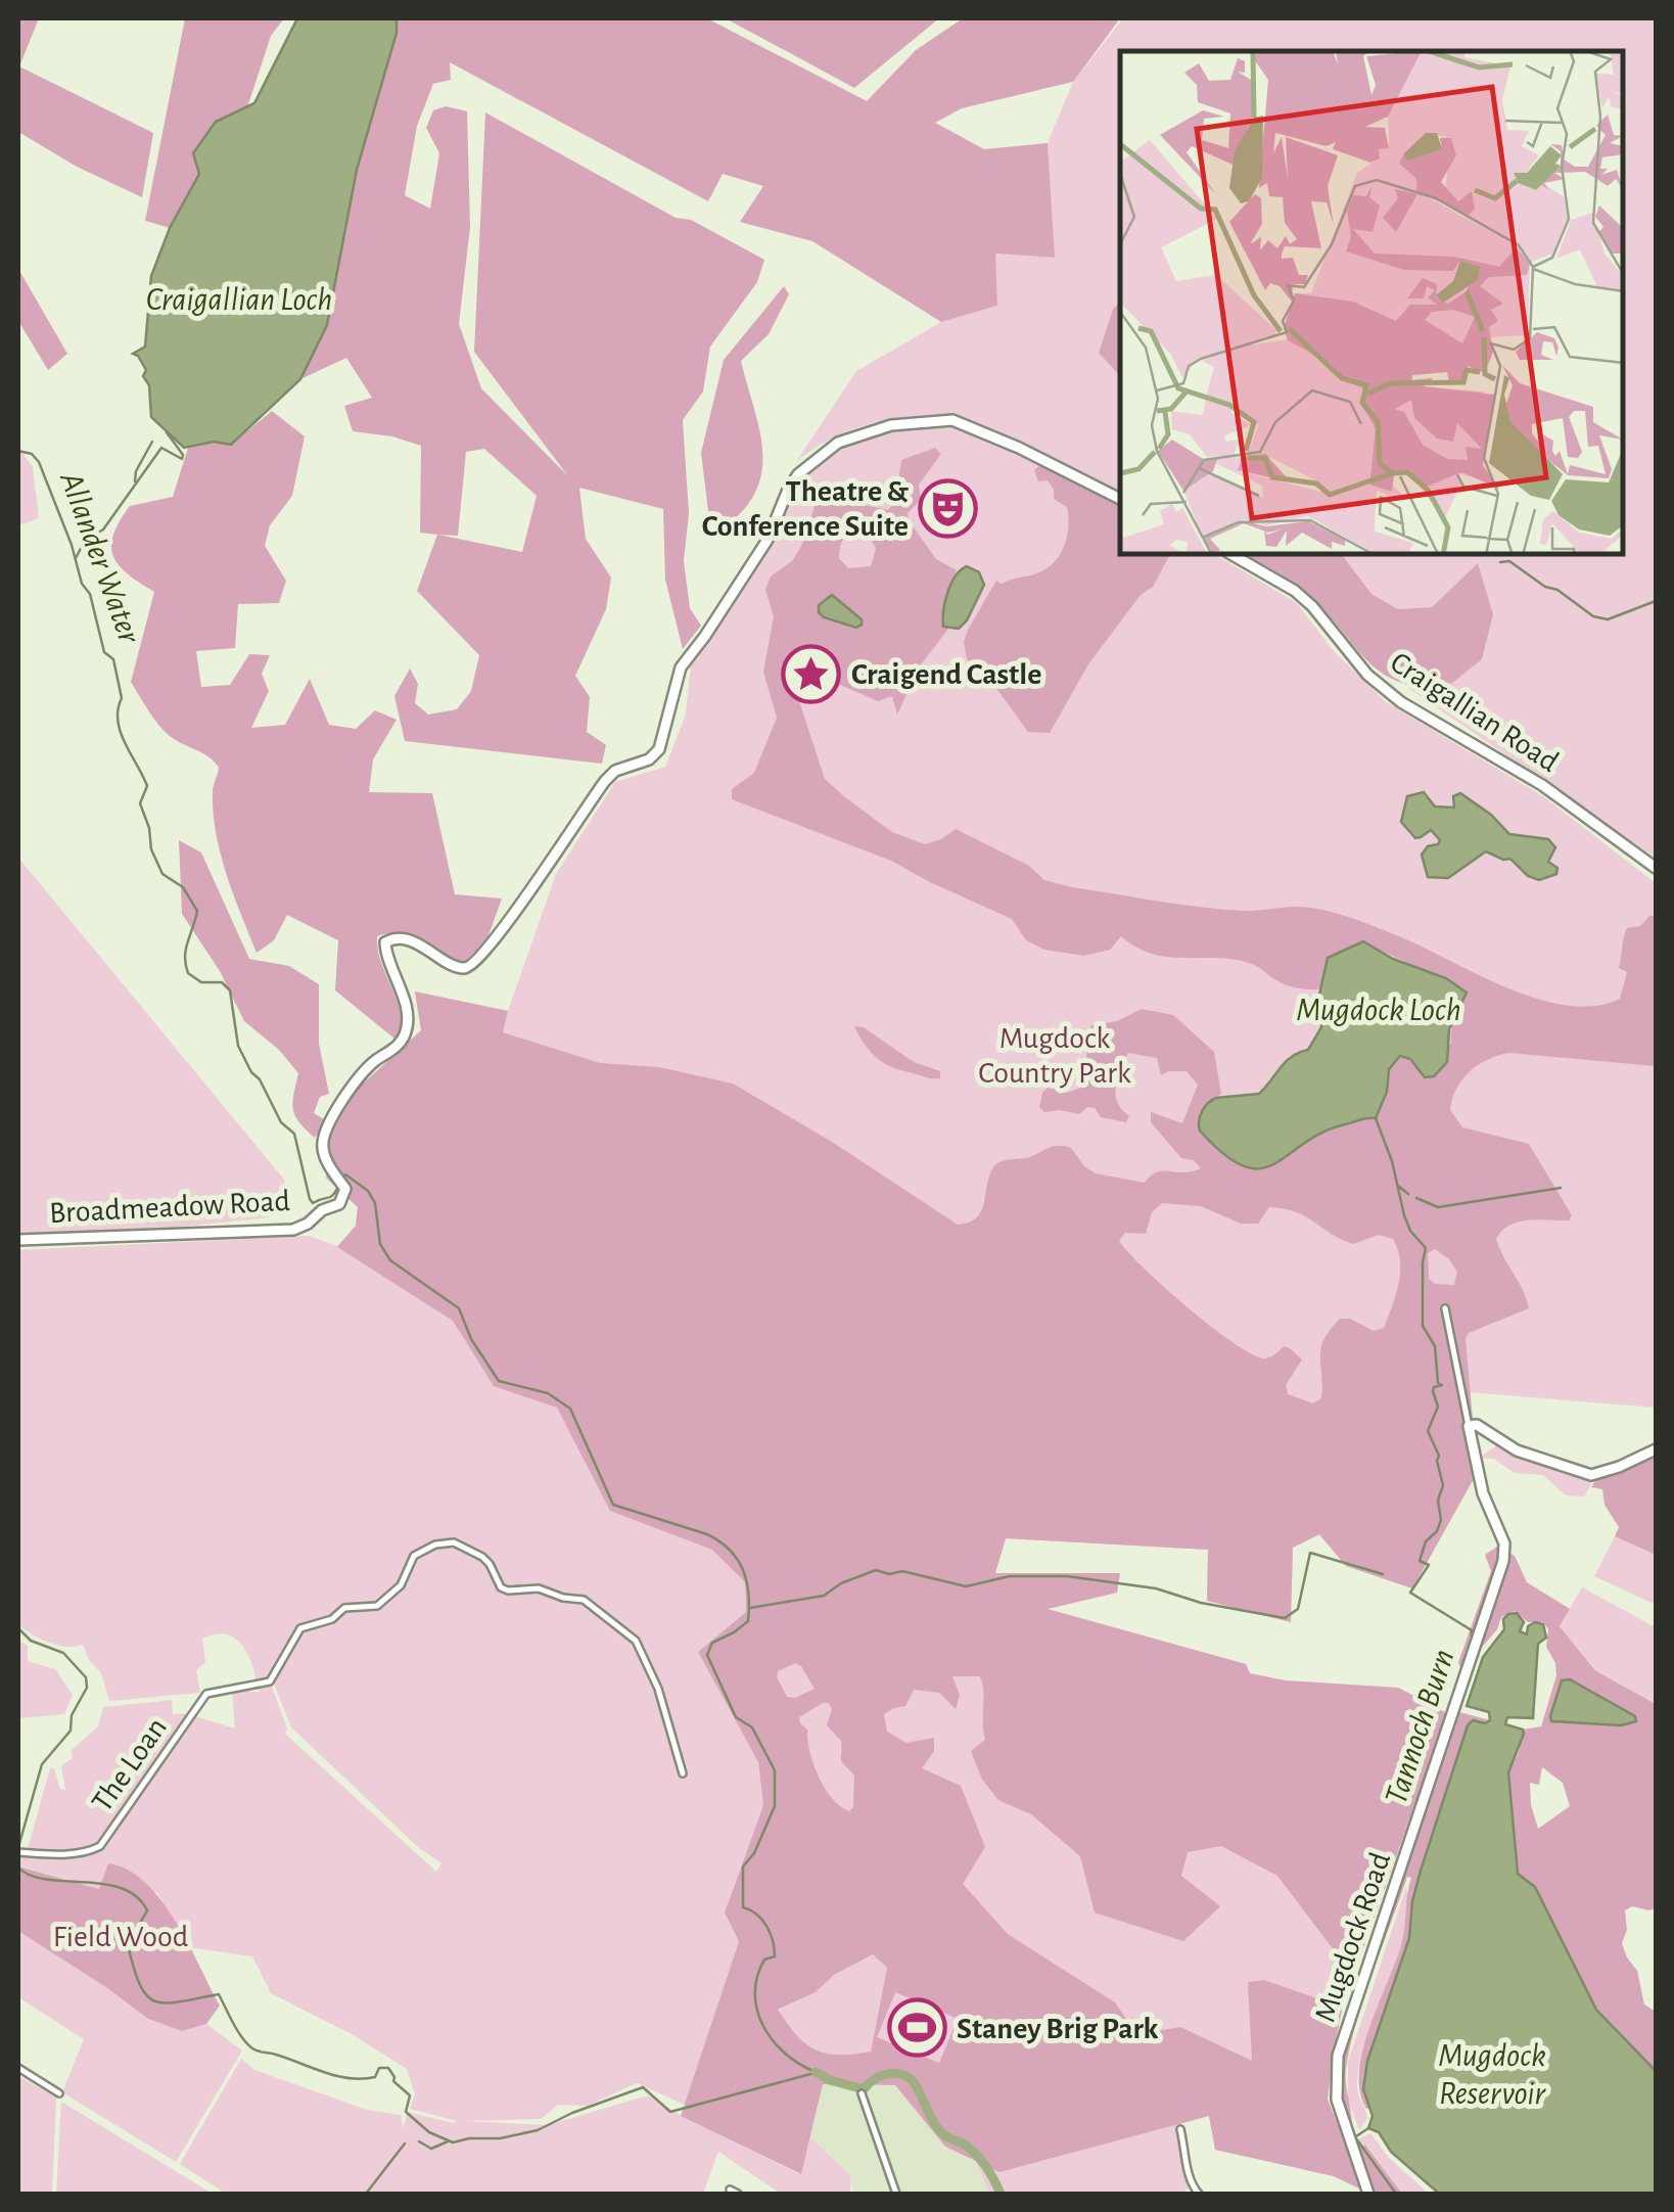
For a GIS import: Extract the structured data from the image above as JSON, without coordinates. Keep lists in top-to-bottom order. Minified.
{"streets":{"street":["Craigallian Road","Broadmeadow Road","The Loan","Mugdock Road"]},"water":["Craigallian Loch","Allander Water","Mugdock Loch","Tannoch Burn","Mugdock Reservoir"],"parks":["Mugdock Country Park","Field Wood"],"places":{"theatre":["Theatre & Conference Suite"],"place":["Craigend Castle"],"sports":["Staney Brig Park"]}}
